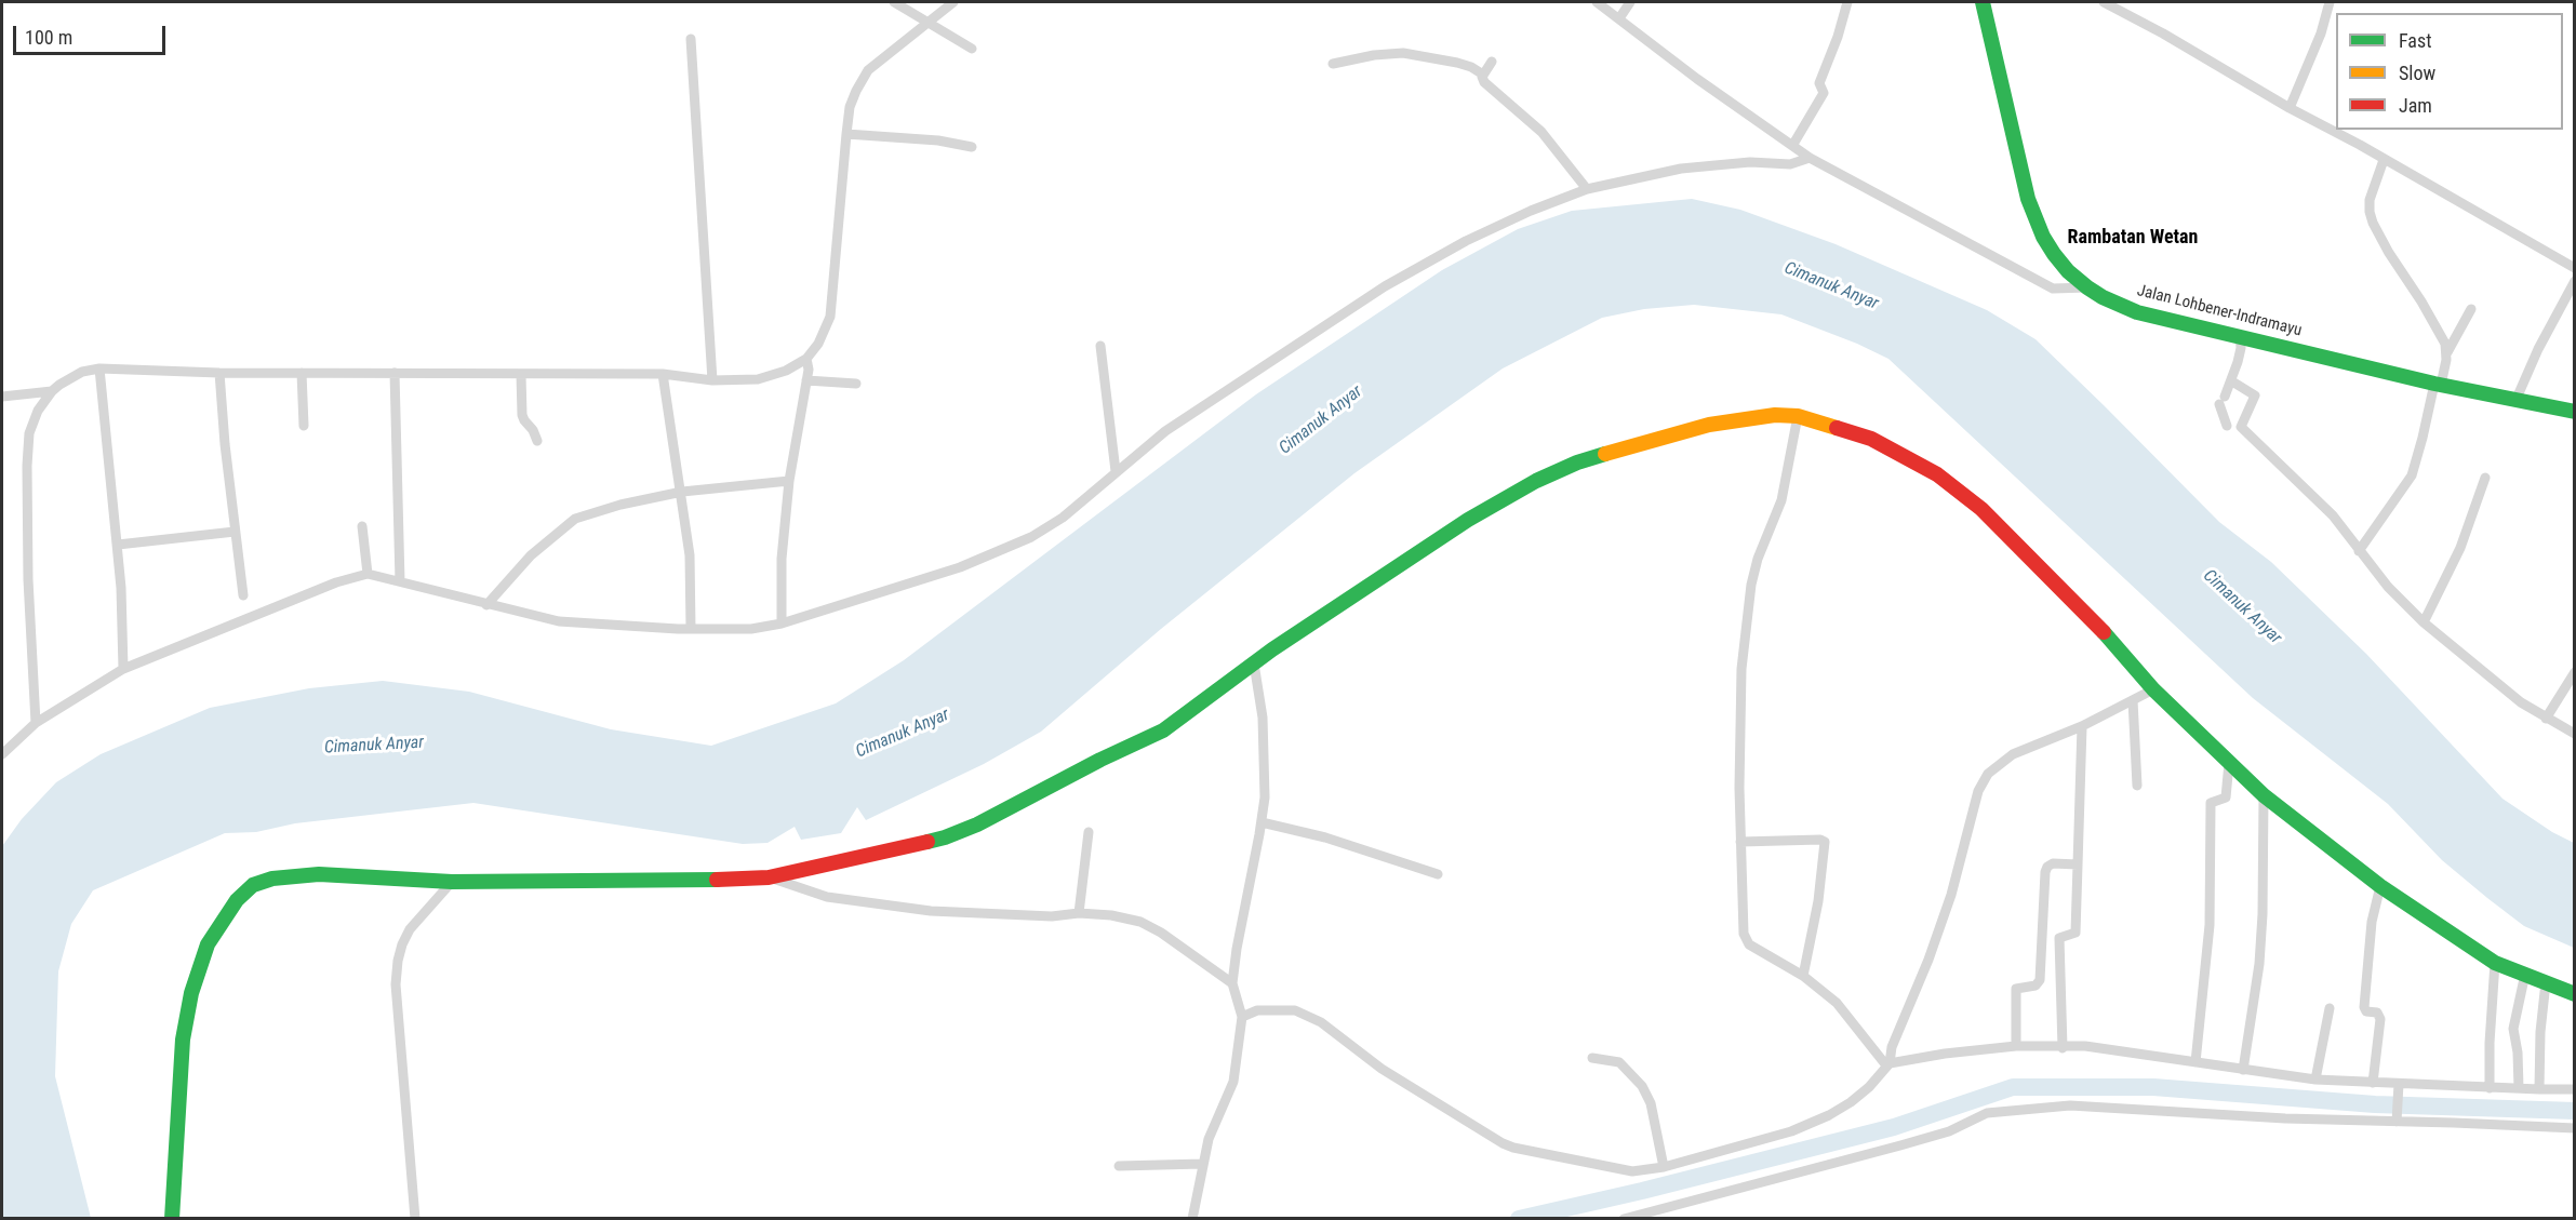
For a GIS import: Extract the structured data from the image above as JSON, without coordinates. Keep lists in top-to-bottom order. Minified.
{"streets":{"main road":["Jalan Lohbener-Indramayu"]},"districts":["Rambatan Wetan"],"water":["Cimanuk Anyar"],"legend":["Fast","Slow","Jam"],"scale_bar":"100 m"}
